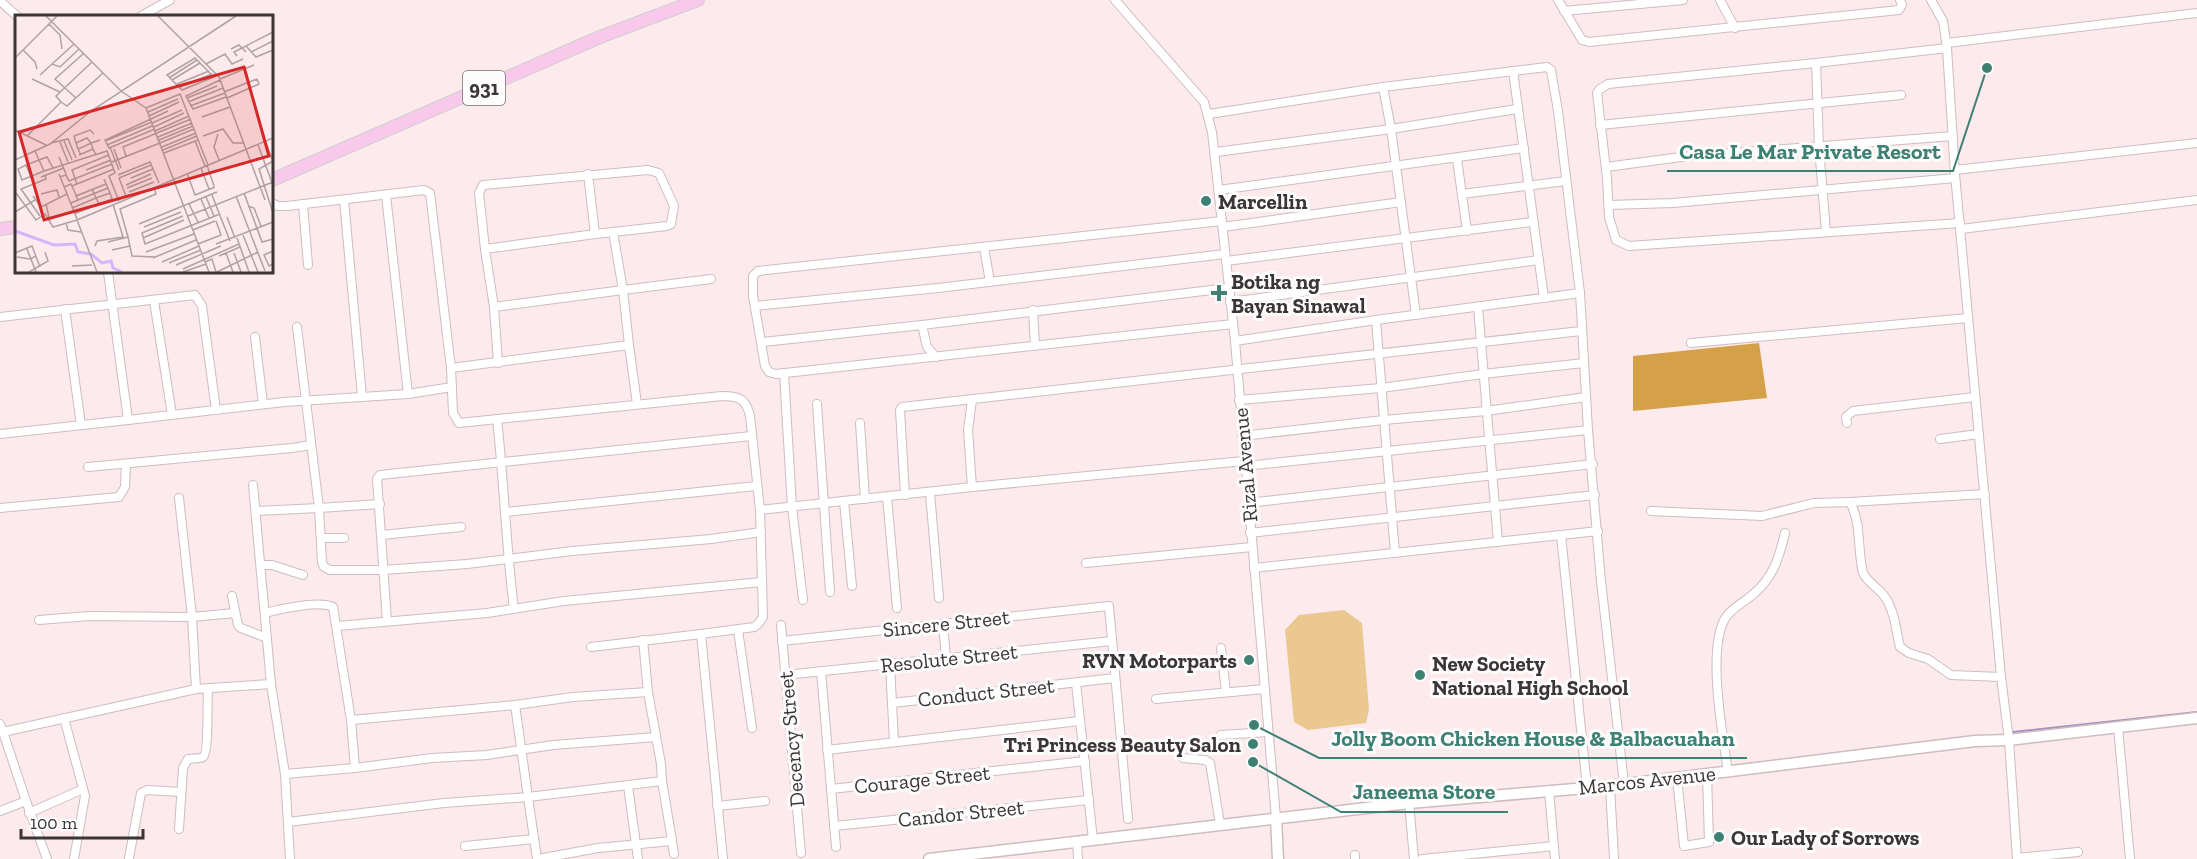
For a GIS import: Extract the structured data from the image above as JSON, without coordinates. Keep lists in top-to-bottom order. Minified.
{"streets":{"main road":["931"],"street":["Rizal Avenue","Sincere Street","Resolute Street","Conduct Street","Decency Street","Courage Street","Marcos Avenue","Candor Street"]},"crossings":[["Rizal Avenue","Marcos Avenue"],["Sincere Street","Resolute Street"],["Sincere Street","Decency Street"],["Resolute Street","Decency Street"]],"places":{"other":["Casa Le Mar Private Resort","Marcellin","RVN Motorparts","New Society National High School","Jolly Boom Chicken House & Balbacuahan","Tri Princess Beauty Salon","Janeema Store","Our Lady of Sorrows"],"health":["Botika ng Bayan Sinawal"]},"scale_bar":"100 m"}
